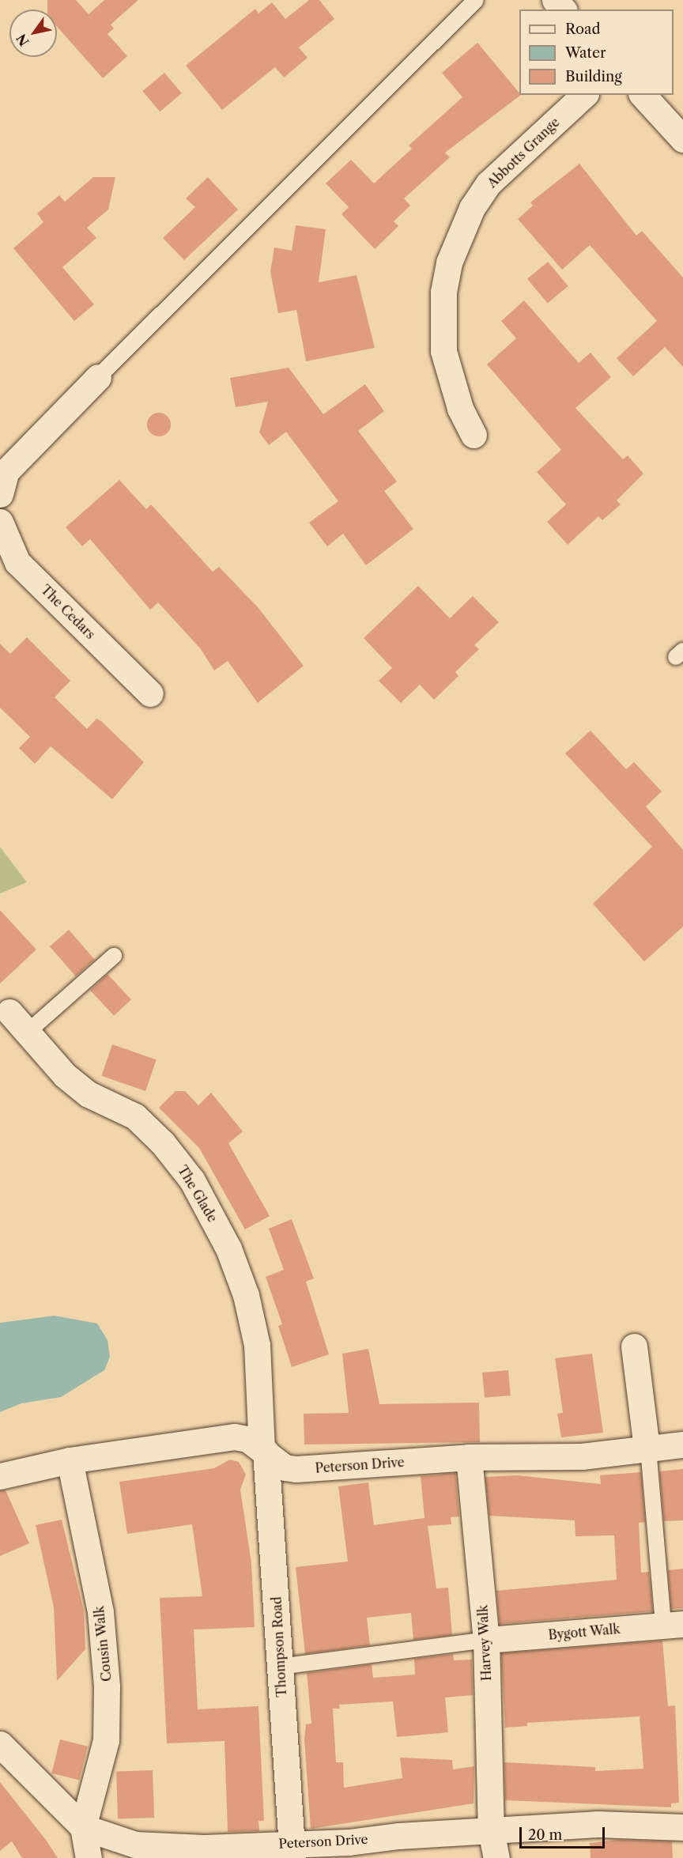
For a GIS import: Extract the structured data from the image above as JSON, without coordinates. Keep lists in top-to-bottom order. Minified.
{"streets":{"street":["Abbotts Grange","The Cedars","The Glade","Peterson Drive","Bygott Walk","Harvey Walk","Cousin Walk","Thompson Road"]},"crossings":[["The Glade","Peterson Drive"],["The Glade","Thompson Road"],["Peterson Drive","Harvey Walk"],["Peterson Drive","Cousin Walk"],["Peterson Drive","Thompson Road"],["Bygott Walk","Harvey Walk"]],"legend":["Road","Water","Building"],"scale_bar":"20 m","north":"bottom left"}
